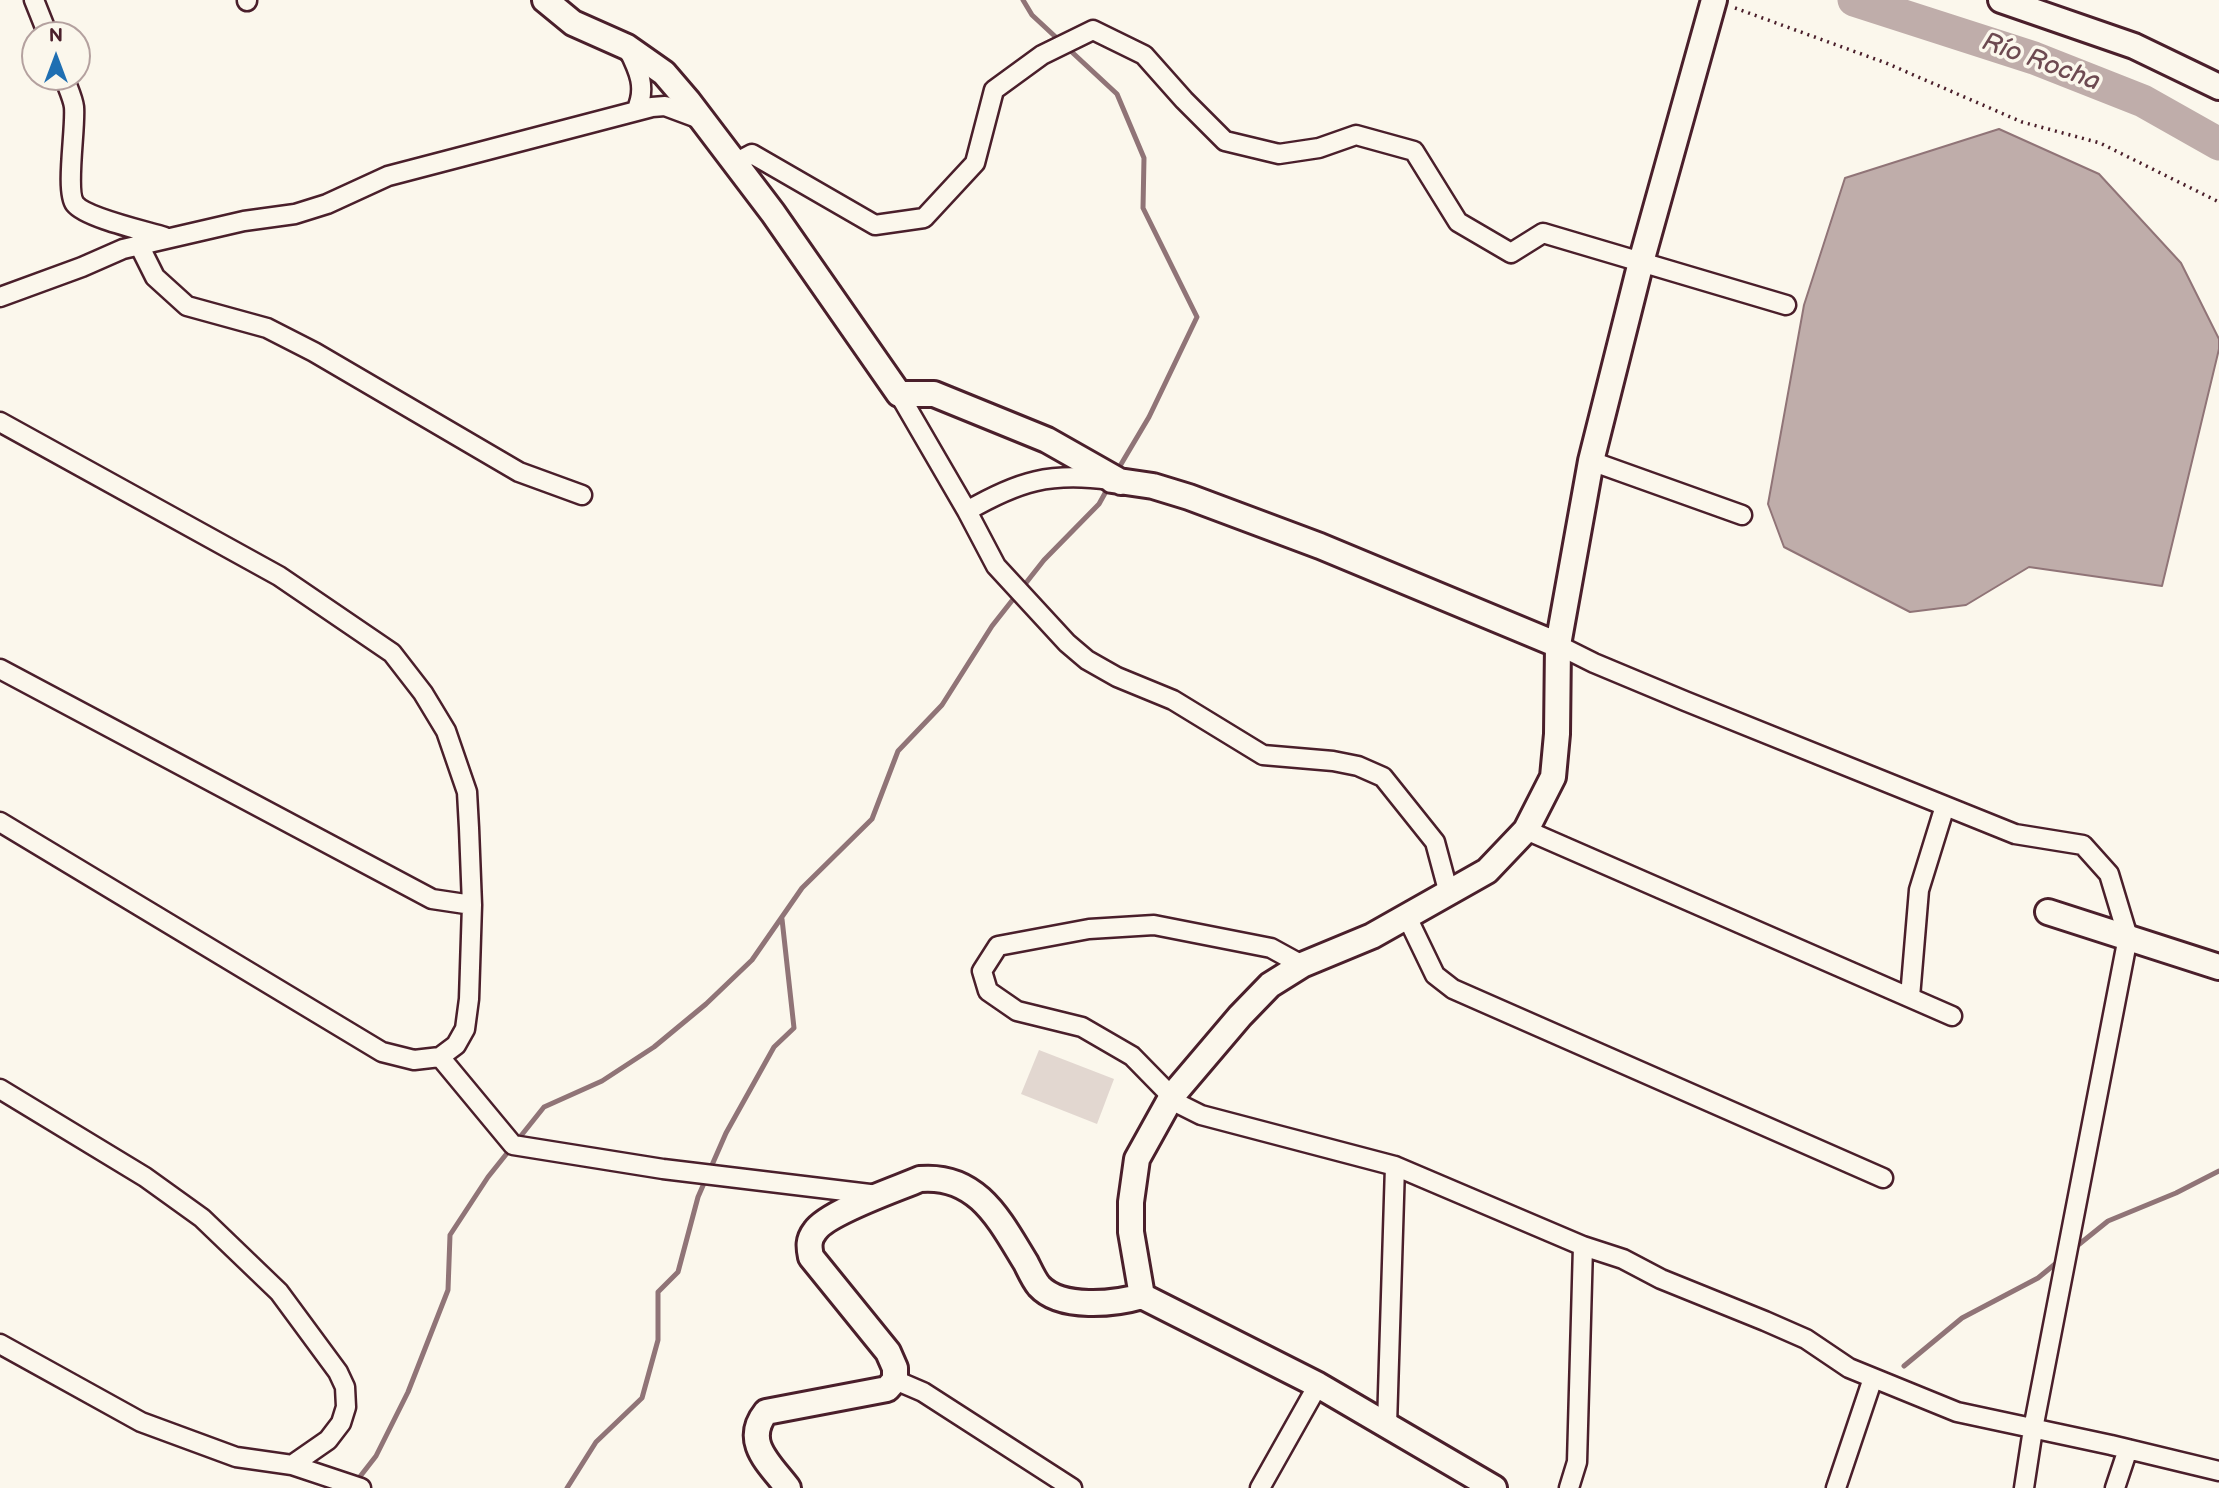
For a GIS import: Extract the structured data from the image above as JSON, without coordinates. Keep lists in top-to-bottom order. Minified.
{"water":["Río Rocha"],"north":"top"}
